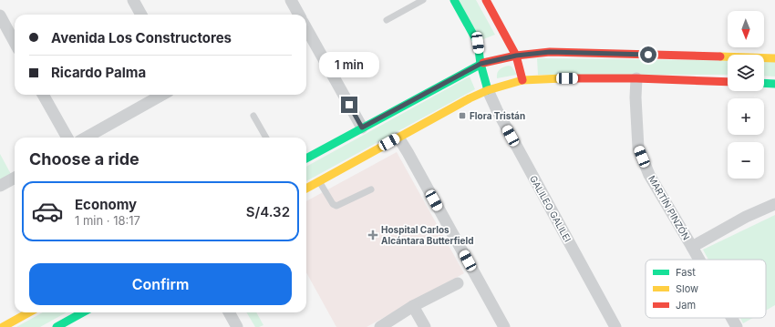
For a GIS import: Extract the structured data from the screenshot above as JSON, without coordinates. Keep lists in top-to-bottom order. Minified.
{"streets":{"street":["MARTÍN PINZÓN","GALILEO GALILEI"]},"places":{"transit":["Flora Tristán"],"health":["Hospital Carlos Alcántara Butterfield"]},"legend":["Fast","Slow","Jam"],"north":"bottom","page":{"map_buttons":["+","−"],"banner":["Avenida Los Constructores","Ricardo Palma"],"bubble":"1 min","heading":"Choose a ride","list":[{"name":"Economy","note":"1 min · 18:17","value":"S/4.32"}],"buttons":"Confirm"}}
